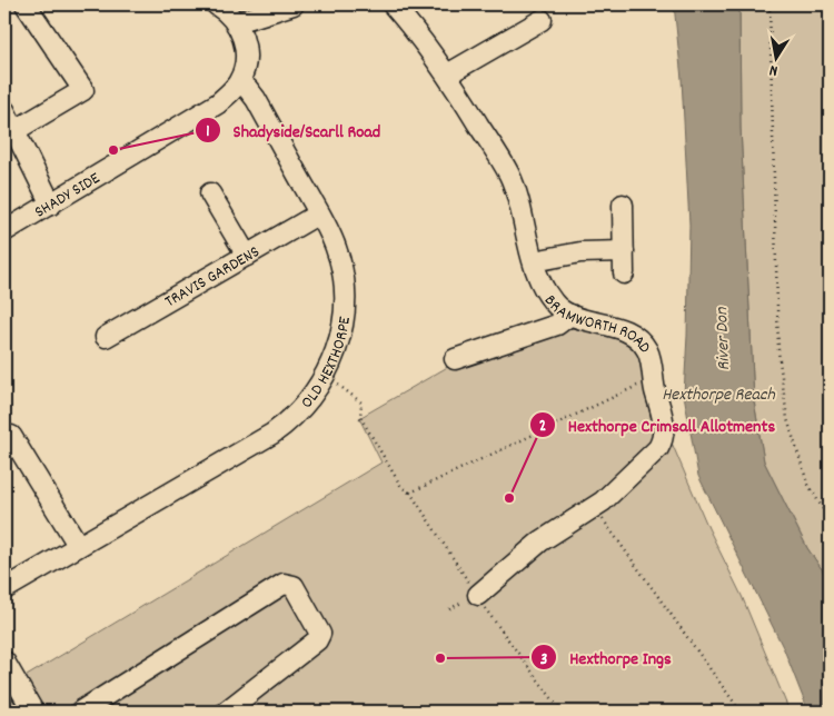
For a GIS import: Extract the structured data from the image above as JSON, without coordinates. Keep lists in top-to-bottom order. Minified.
{"streets":{"street":["SHADY SIDE","TRAVIS GARDENS","BRAMWORTH ROAD","OLD HEXTHORPE"]},"crossings":[["SHADY SIDE","OLD HEXTHORPE"],["TRAVIS GARDENS","OLD HEXTHORPE"]],"water":["River Don","Hexthorpe Reach"],"places":["Shadyside/Scarll Road","Hexthorpe Crimsall Allotments","Hexthorpe Ings"],"north":"bottom"}
